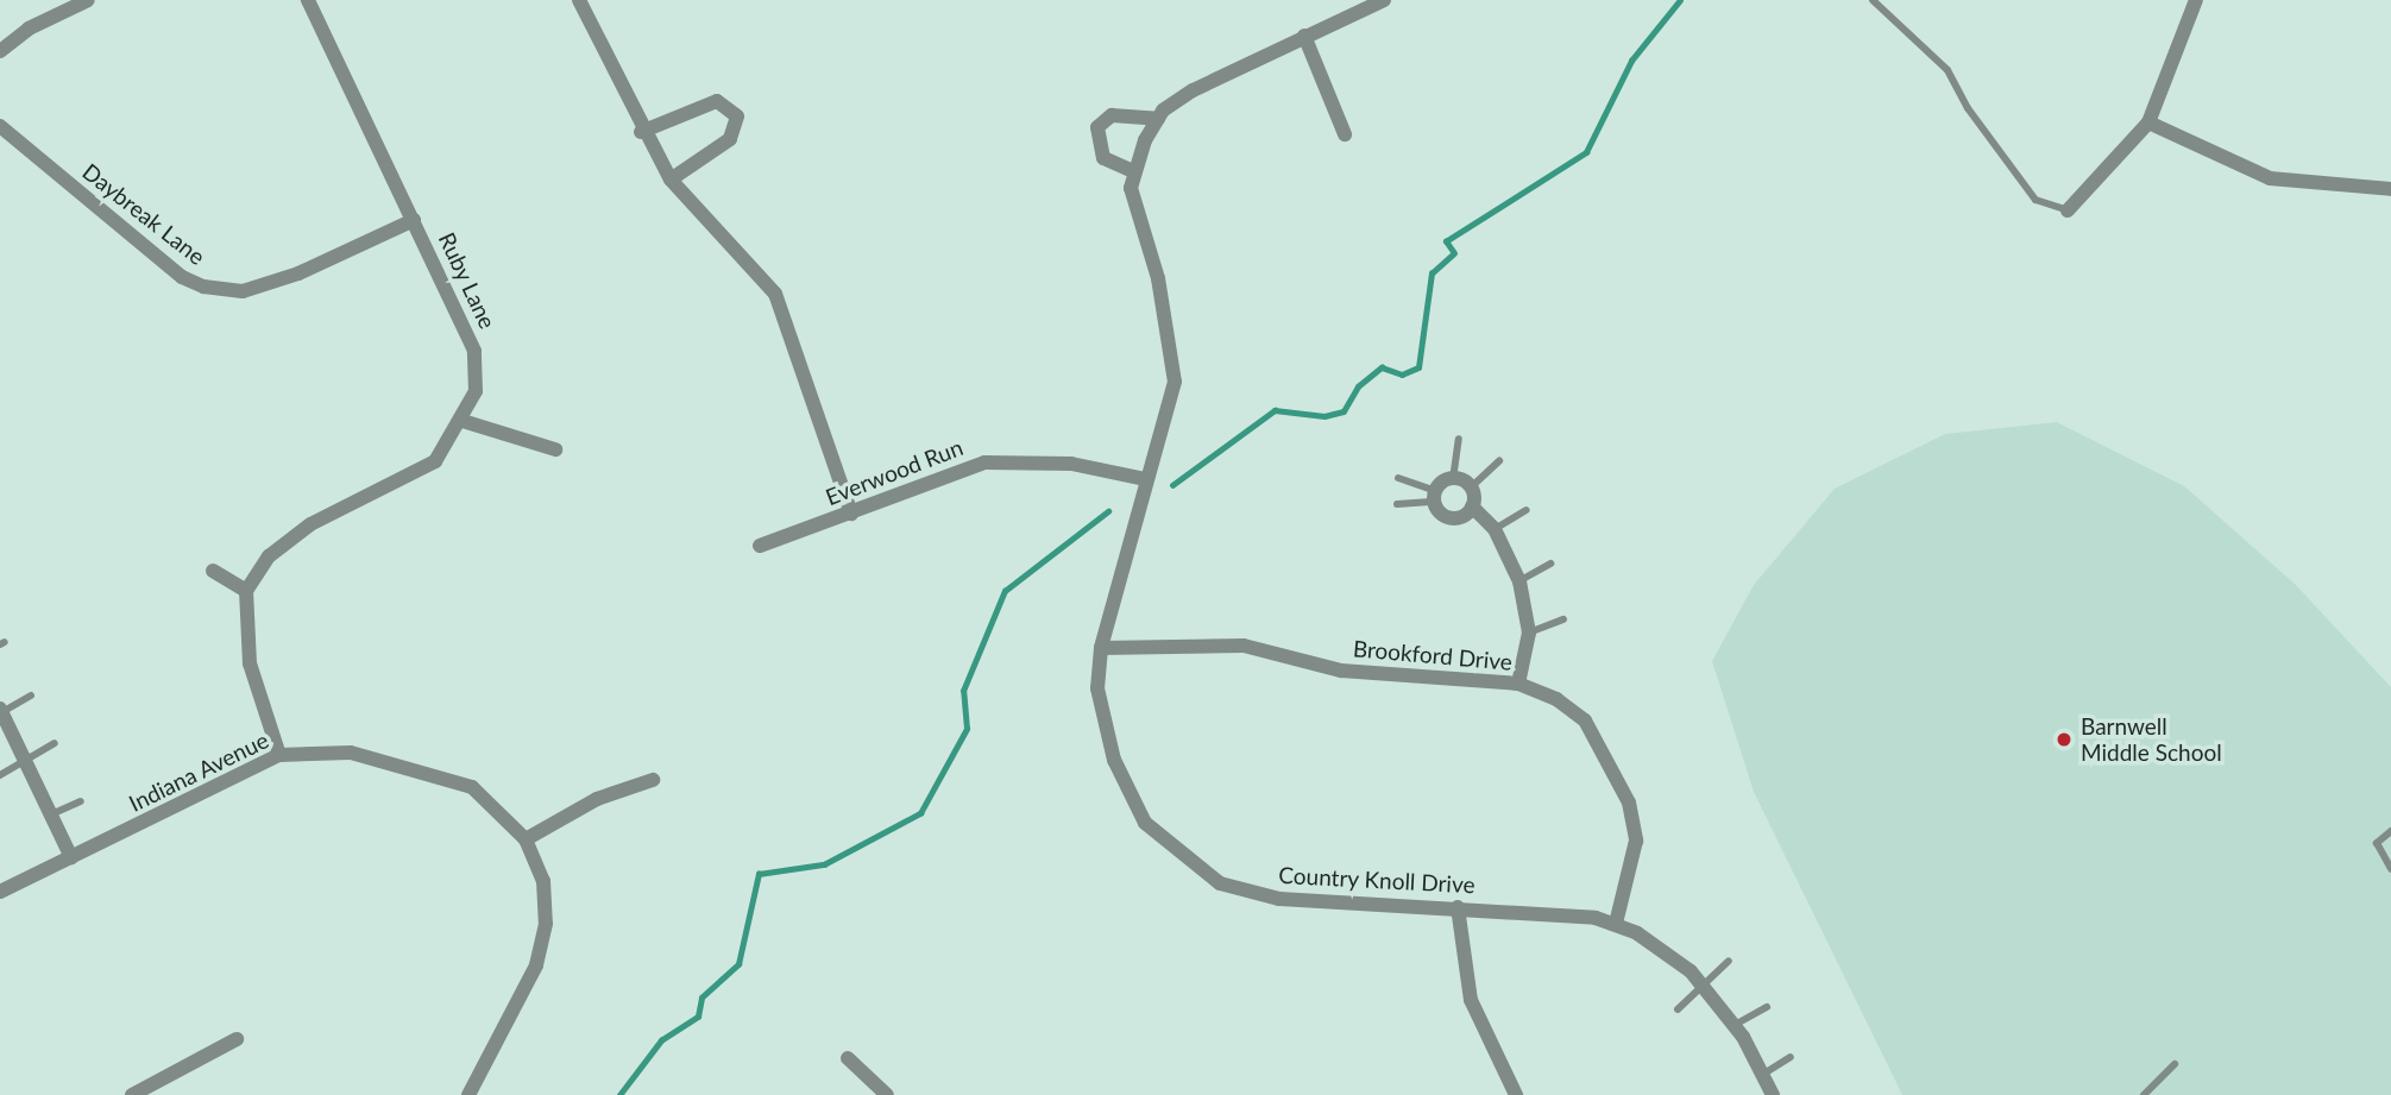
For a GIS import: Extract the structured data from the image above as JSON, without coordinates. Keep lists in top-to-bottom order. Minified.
{"streets":{"street":["Daybreak Lane","Ruby Lane","Everwood Run","Brookford Drive","Indiana Avenue","Country Knoll Drive"]},"crossings":[["Daybreak Lane","Ruby Lane"],["Everwood Run","Country Knoll Drive"],["Brookford Drive","Country Knoll Drive"]],"places":["Barnwell Middle School"]}
